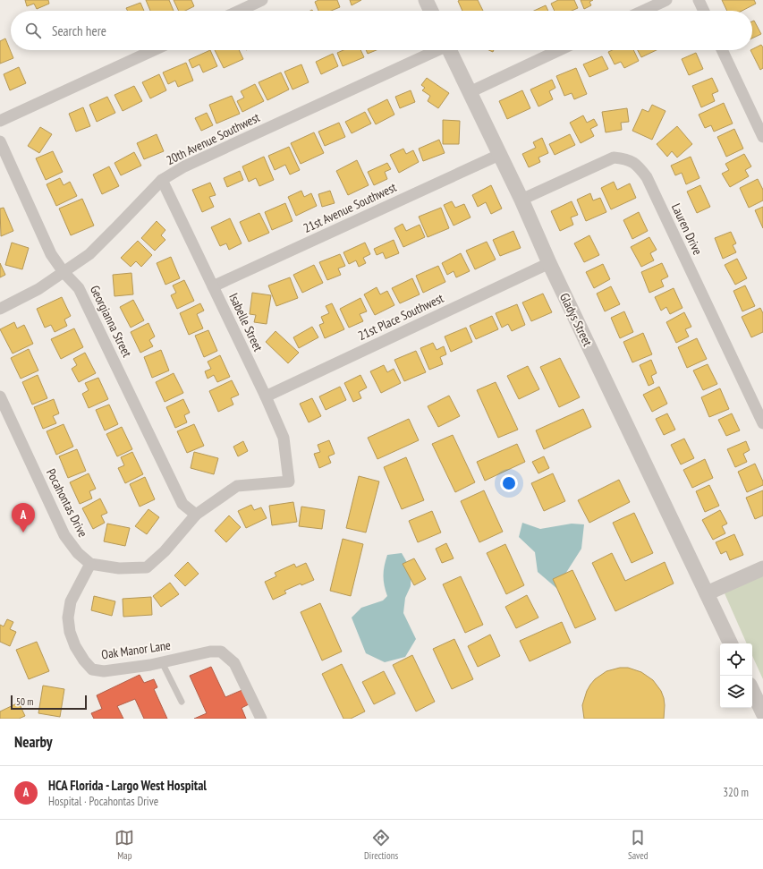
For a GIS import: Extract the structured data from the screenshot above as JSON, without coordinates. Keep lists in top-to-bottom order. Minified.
{"streets":{"street":["20th Avenue Southwest","21st Avenue Southwest","Lauren Drive","21st Place Southwest","Gladys Street","Georgianna Street","Isabelle Street","Pocahontas Drive","Oak Manor Lane"]},"crossings":[["20th Avenue Southwest","Georgianna Street"],["20th Avenue Southwest","Isabelle Street"],["21st Avenue Southwest","Gladys Street"],["21st Avenue Southwest","Isabelle Street"],["Lauren Drive","Gladys Street"],["21st Place Southwest","Gladys Street"],["21st Place Southwest","Isabelle Street"],["Georgianna Street","Isabelle Street"],["Pocahontas Drive","Oak Manor Lane"]],"scale_bar":"50 m","page":{"search":"Search here","pins":"A","scale":"50 m","heading":"Nearby","list":[{"mark":"A","name":"HCA Florida - Largo West Hospital","note":"Hospital · Pocahontas Drive","value":"320 m"}],"nav":["Map","Directions","Saved"]}}
